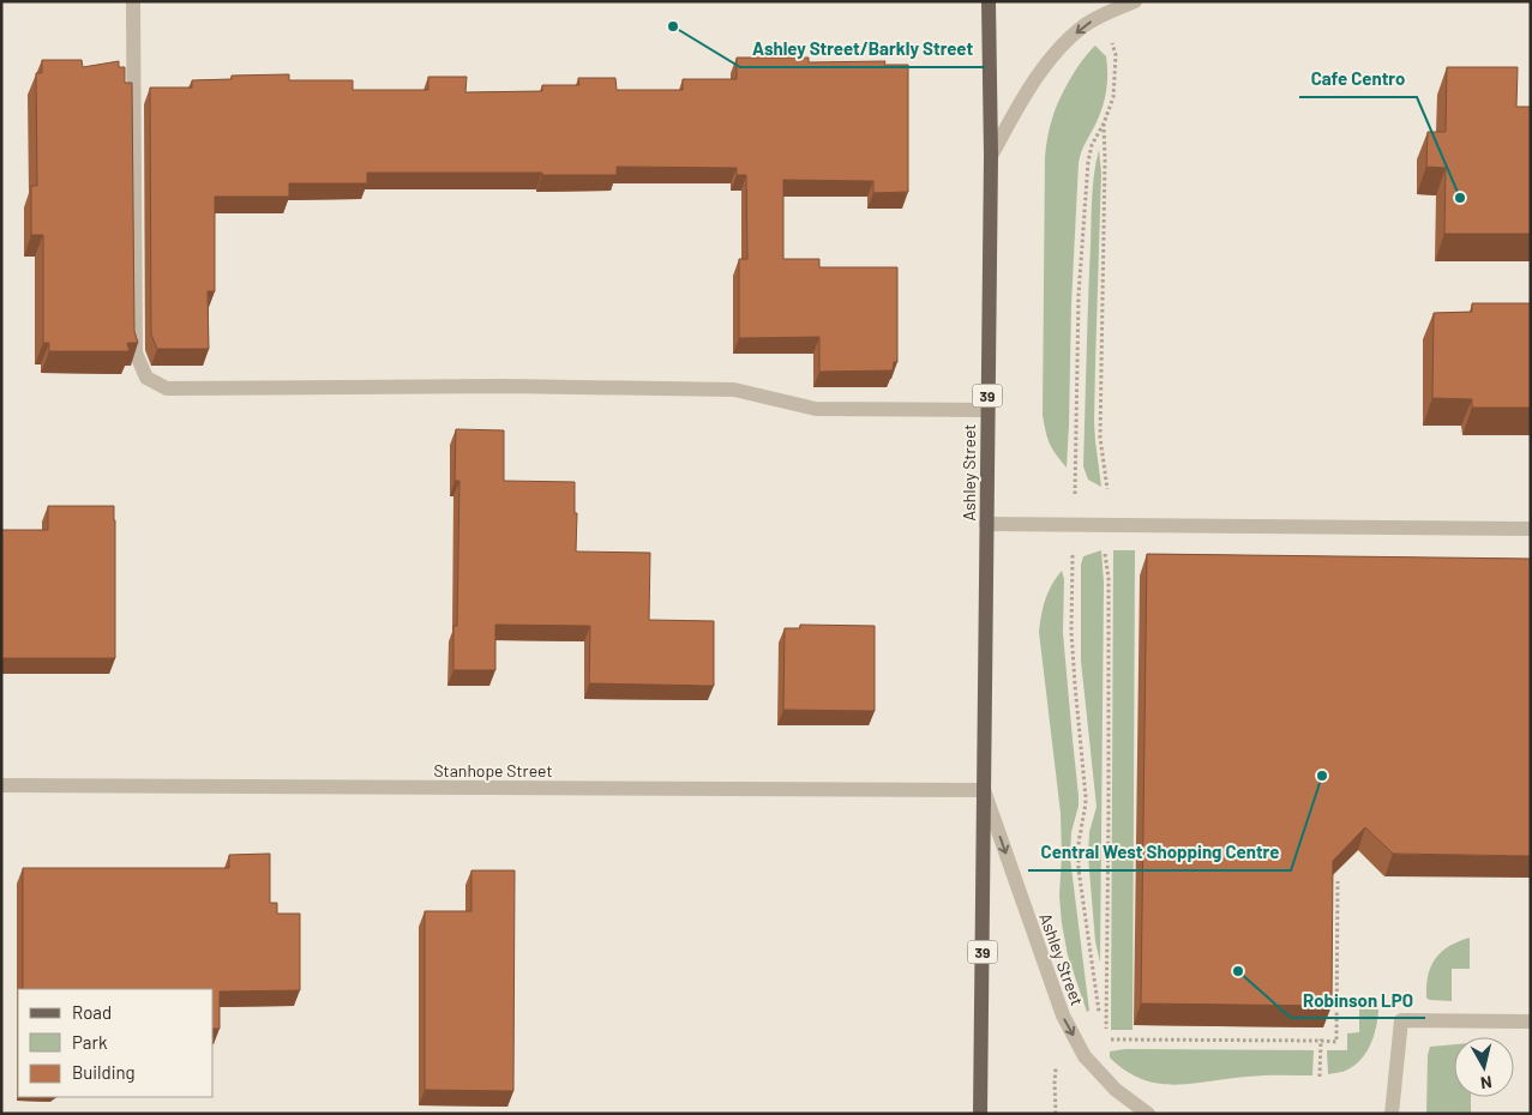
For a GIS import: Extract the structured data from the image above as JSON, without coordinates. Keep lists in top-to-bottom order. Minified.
{"streets":{"main road":["39","Ashley Street"],"street":["Stanhope Street"]},"crossings":[["Ashley Street","Stanhope Street"]],"places":["Ashley Street/Barkly Street","Cafe Centro","Central West Shopping Centre","Robinson LPO"],"legend":["Road","Park","Building"],"north":"bottom"}
